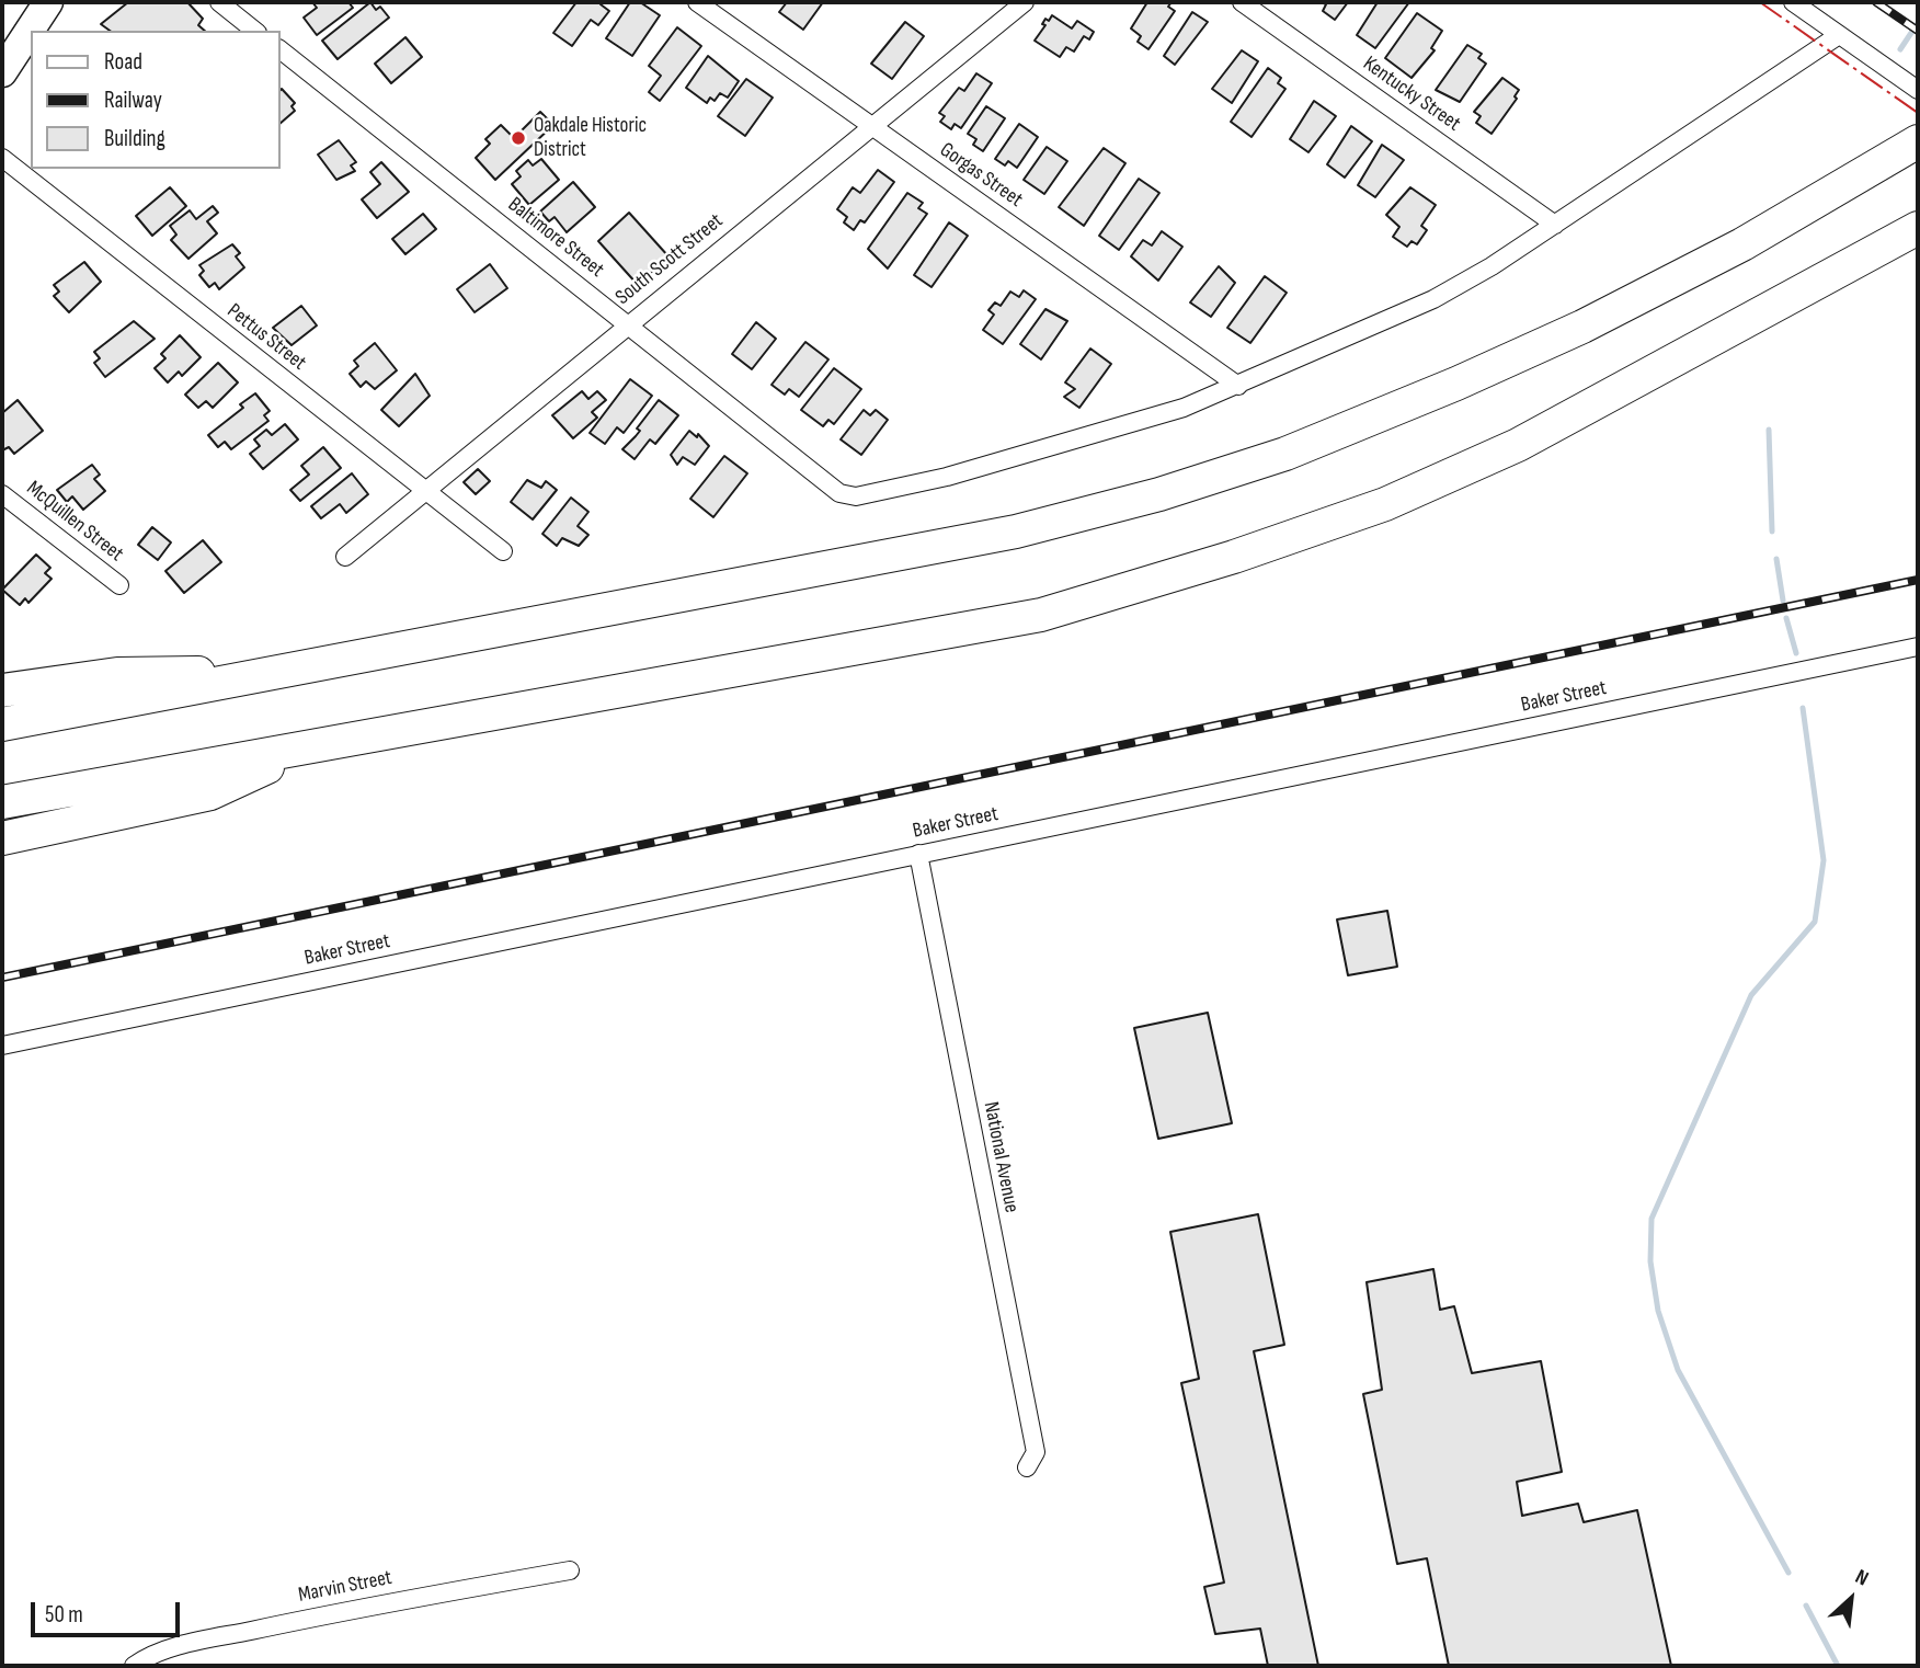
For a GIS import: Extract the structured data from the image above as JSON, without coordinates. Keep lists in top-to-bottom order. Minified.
{"streets":{"street":["Kentucky Street","Gorgas Street","Baltimore Street","South Scott Street","Pettus Street","McQuillen Street","Baker Street","National Avenue","Marvin Street"]},"crossings":[["Gorgas Street","Baltimore Street"],["Gorgas Street","South Scott Street"],["Baltimore Street","South Scott Street"],["South Scott Street","Pettus Street"],["Baker Street","National Avenue"]],"places":["Oakdale Historic District"],"legend":["Road","Railway","Building"],"scale_bar":"50 m","north":"top right"}
